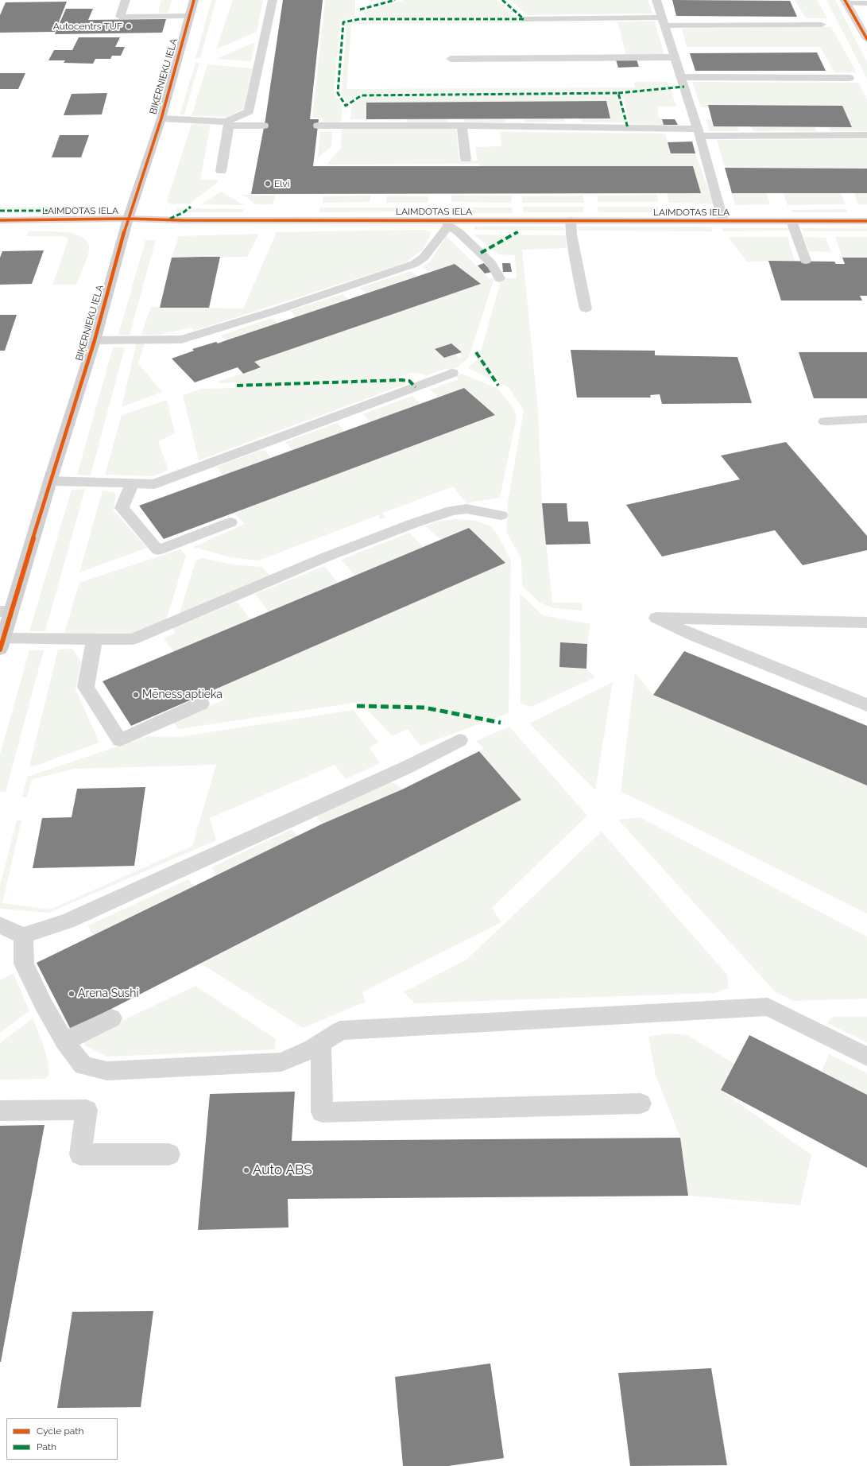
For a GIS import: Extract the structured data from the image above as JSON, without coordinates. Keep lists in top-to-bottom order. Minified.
{"streets":{"street":["BIĶERNIEKU IELA","LAIMDOTAS IELA"]},"crossings":[["BIĶERNIEKU IELA","LAIMDOTAS IELA"]],"places":["Autocentrs TUF","Elvi","Mēness aptieka","Arena Sushi","Auto ABS"],"legend":["Cycle path","Path"]}
